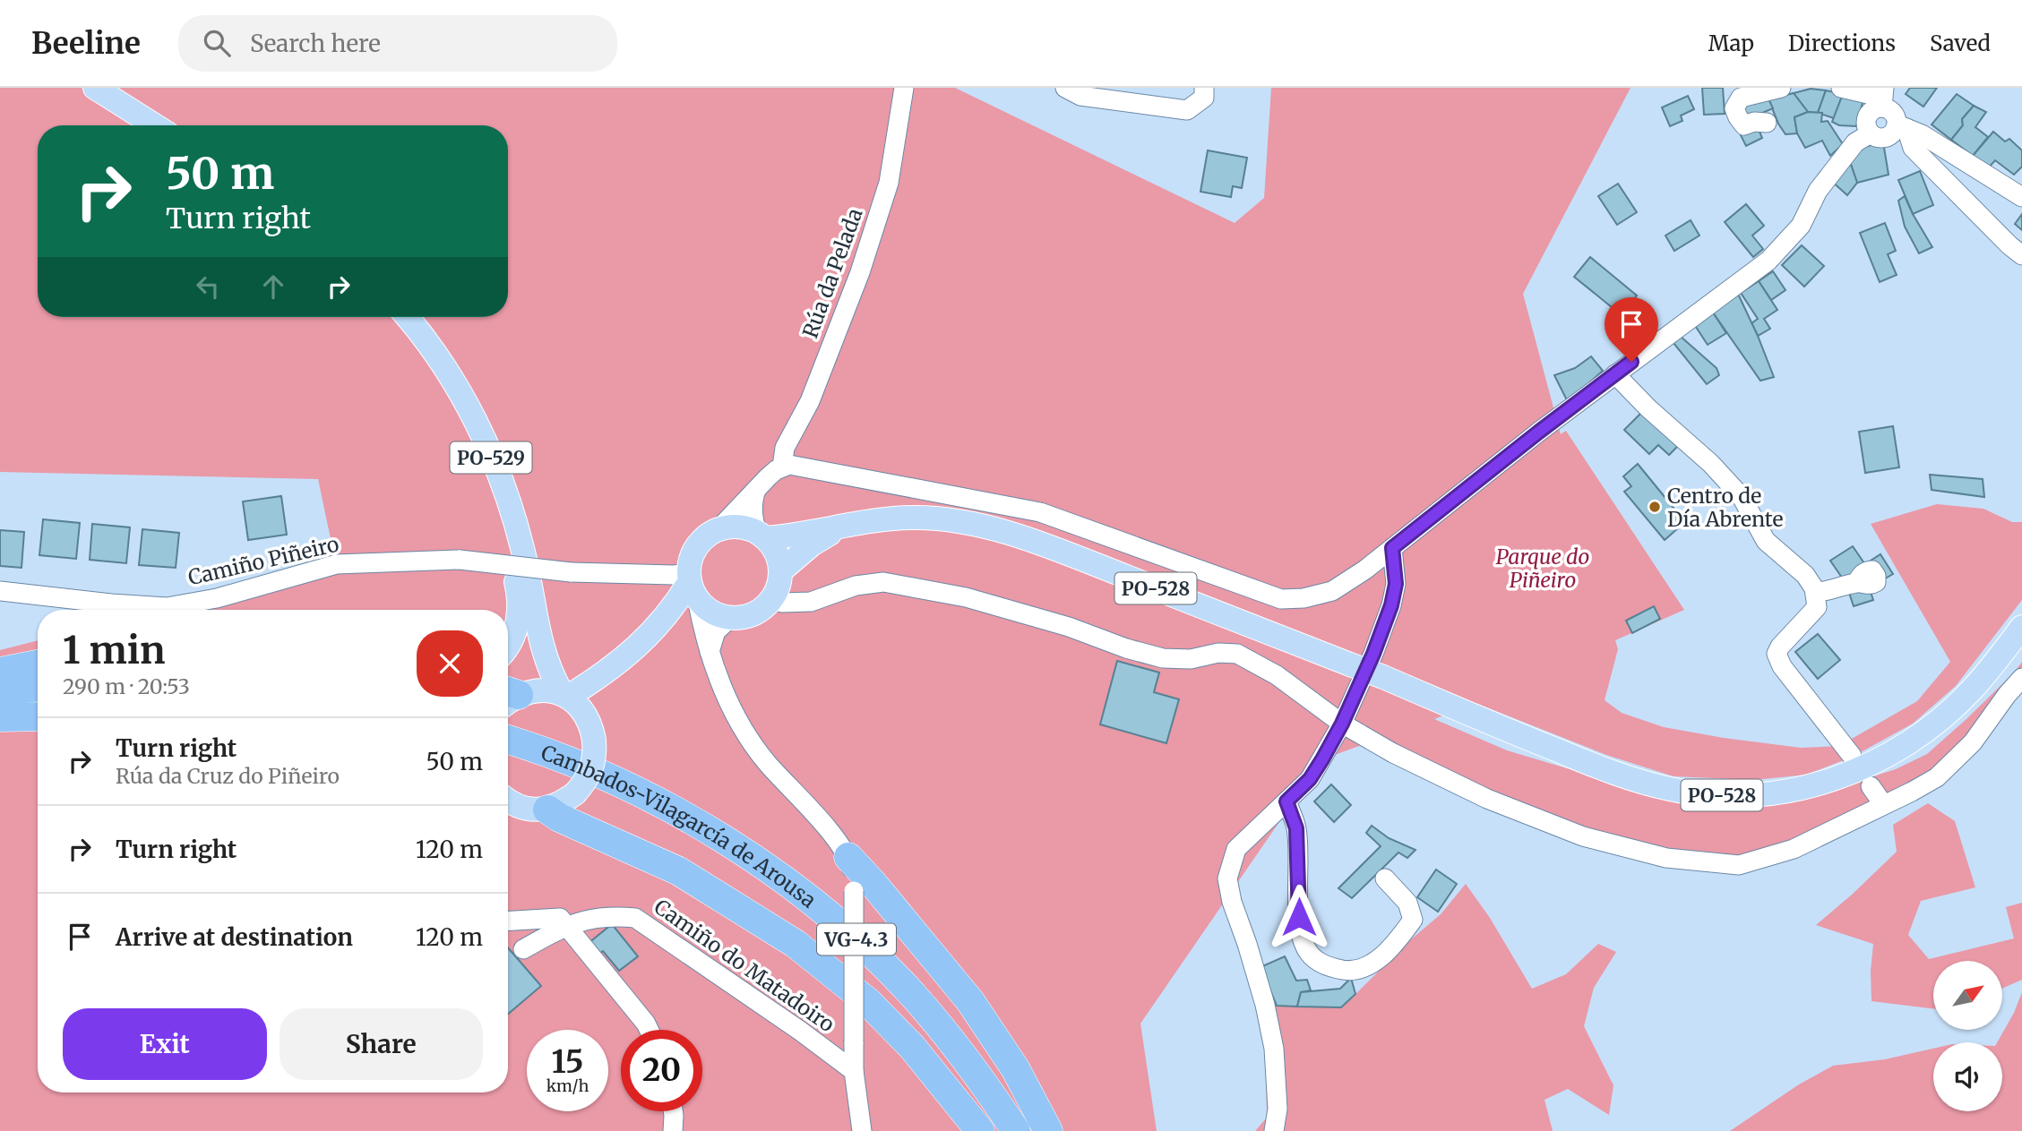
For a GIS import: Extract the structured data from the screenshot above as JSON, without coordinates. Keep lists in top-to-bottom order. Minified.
{"streets":{"highway":["Cambados-Vilagarcía de Arousa","VG-4.3"],"main road":["PO-529","PO-528"],"street":["Rúa da Pelada","Camiño Piñeiro","Camiño do Matadoiro"]},"crossings":[["Camiño Piñeiro","PO-528"]],"parks":["Parque do Piñeiro"],"places":["Centro de Día Abrente"],"north":"top right","page":{"header":"Beeline","search":"Search here","nav":["Map","Directions","Saved"],"turn":["50 m","Turn right"],"heading":["1 min","290 m · 20:53"],"list":[{"name":"Turn right","note":"Rúa da Cruz do Piñeiro","value":"50 m"},{"name":"Turn right","value":"120 m"},{"name":"Arrive at destination","value":"120 m"}],"buttons":["Exit","Share"],"speed":"15 km/h","limit":"20"}}
